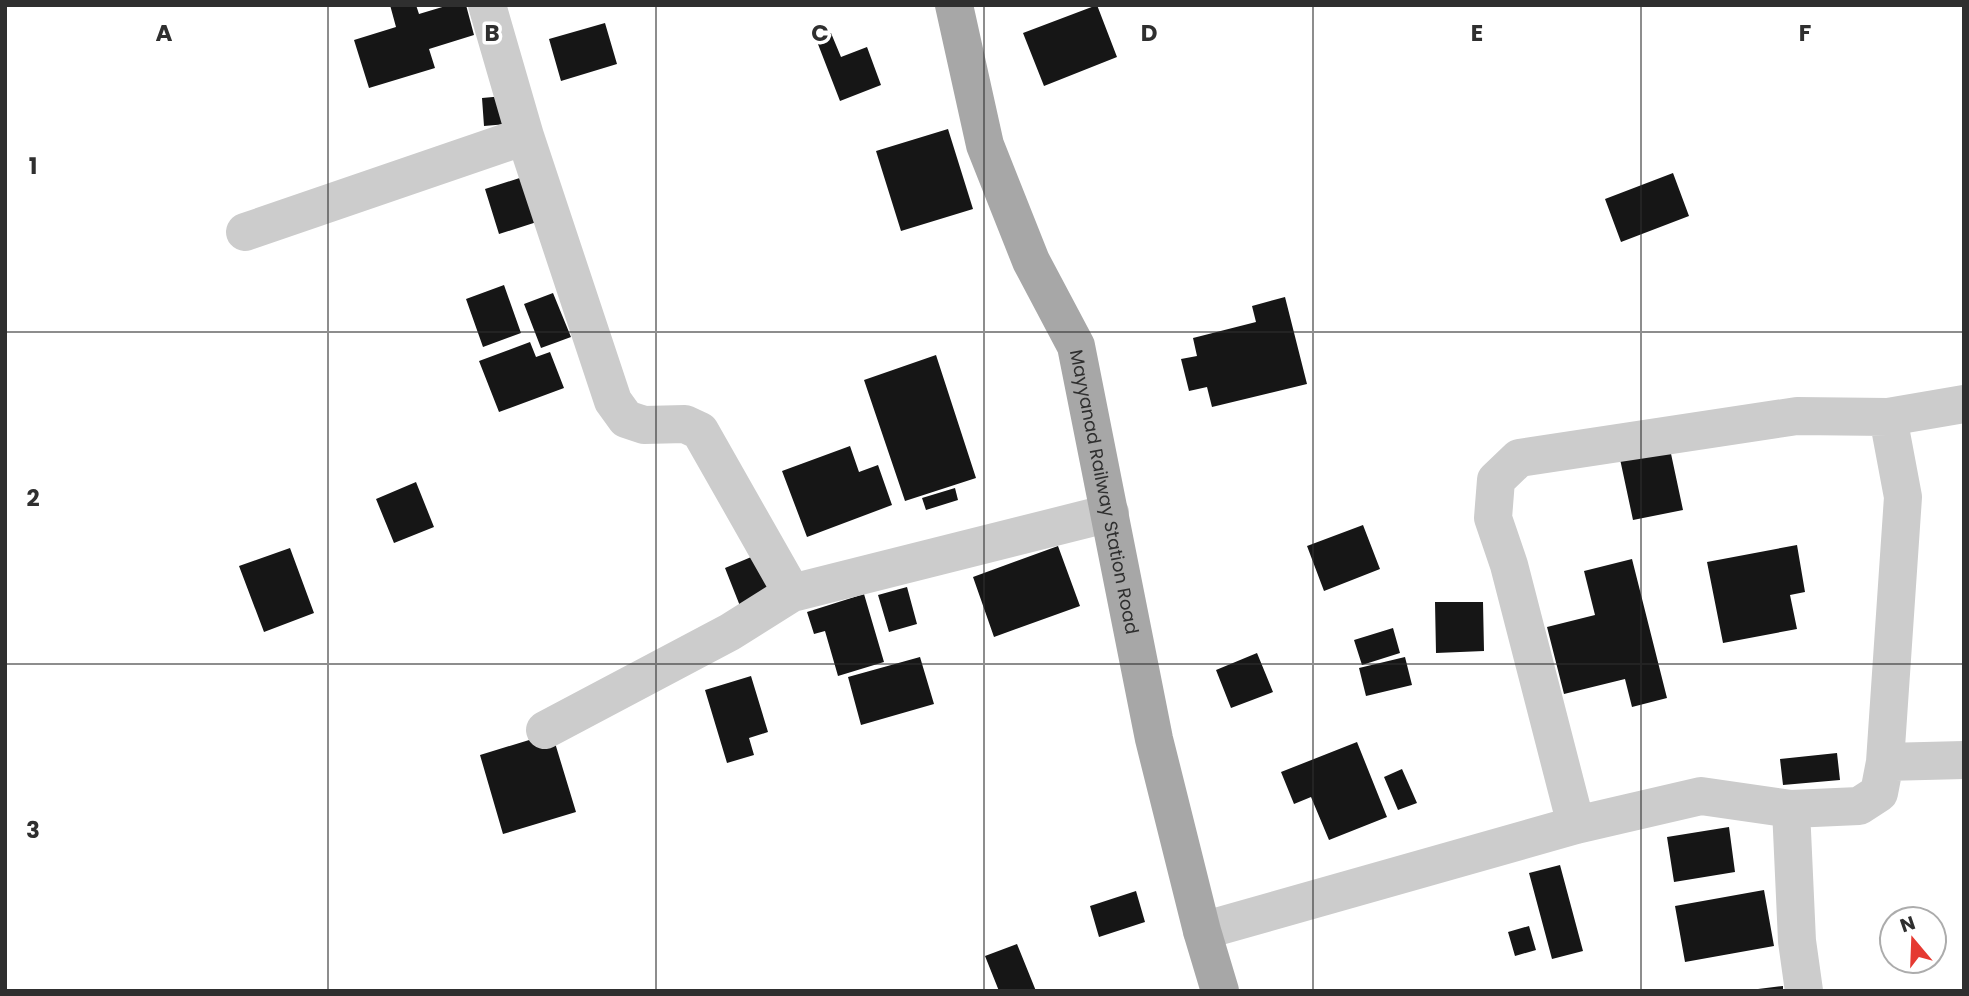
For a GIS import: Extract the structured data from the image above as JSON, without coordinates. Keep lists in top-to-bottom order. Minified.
{"streets":{"main road":["Mayyanad Railway Station Road"]},"north":"top","grid":{"columns":["A","B","C","D","E","F"],"rows":["1","2","3"]}}
